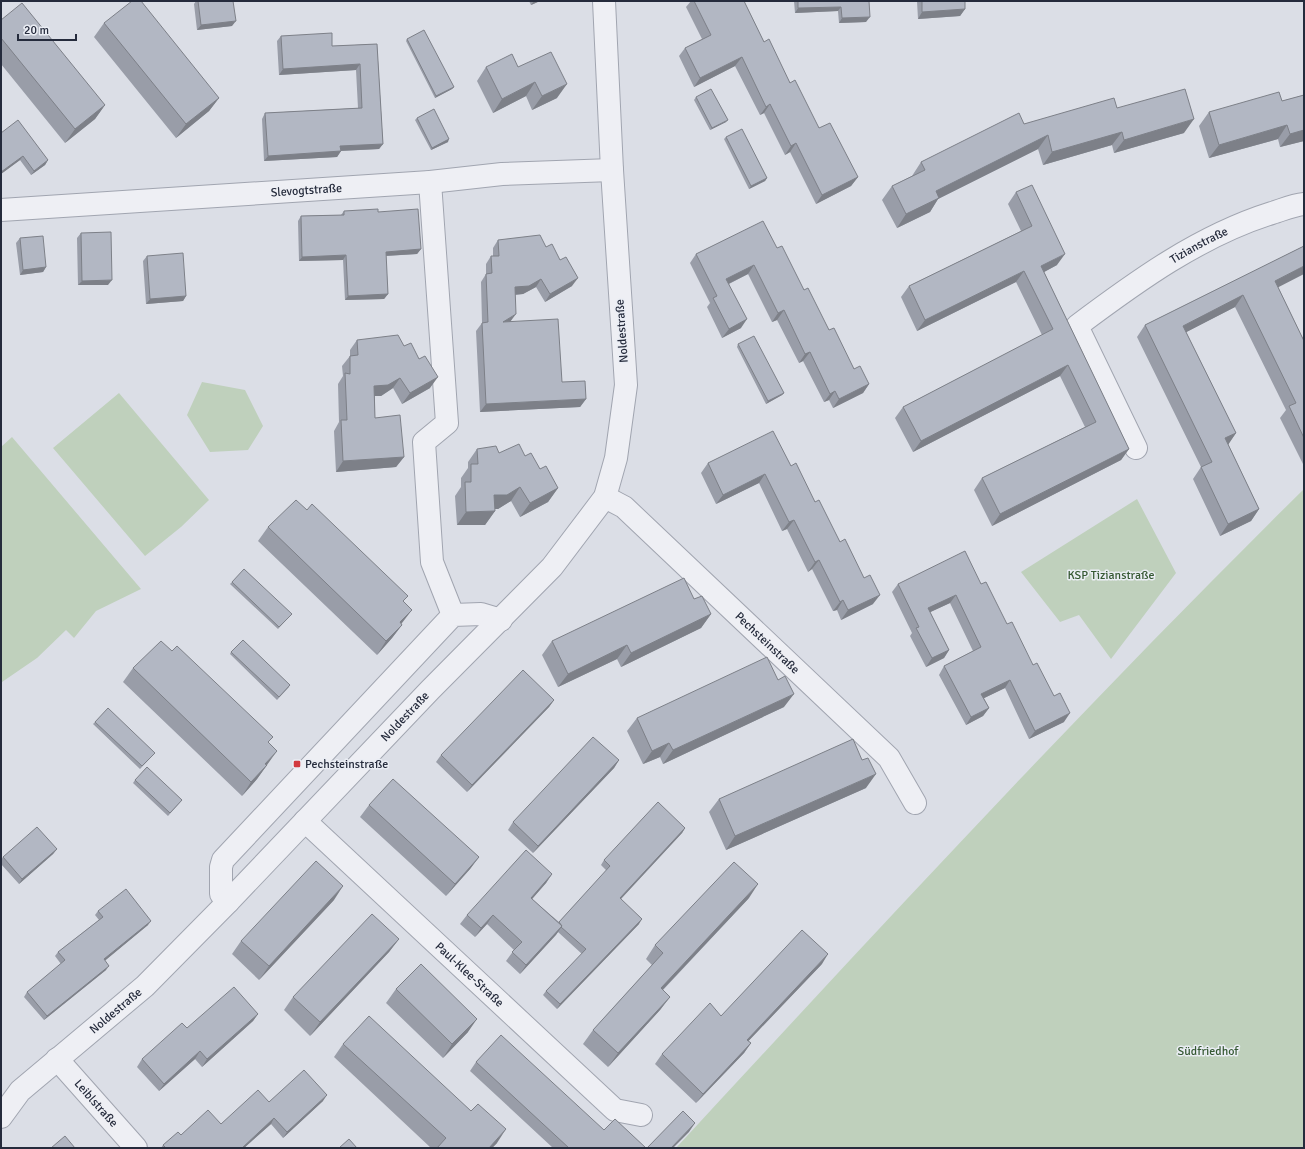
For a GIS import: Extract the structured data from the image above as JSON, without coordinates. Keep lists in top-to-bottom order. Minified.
{"streets":{"street":["Slevogtstraße","Tizianstraße","Noldestraße","Pechsteinstraße","Paul-Klee-Straße","Leiblstraße"]},"crossings":[["Slevogtstraße","Noldestraße"],["Noldestraße","Pechsteinstraße"],["Noldestraße","Paul-Klee-Straße"],["Noldestraße","Leiblstraße"]],"parks":["KSP Tizianstraße","Südfriedhof"],"places":{"transit":["Pechsteinstraße"]},"scale_bar":"20 m"}
